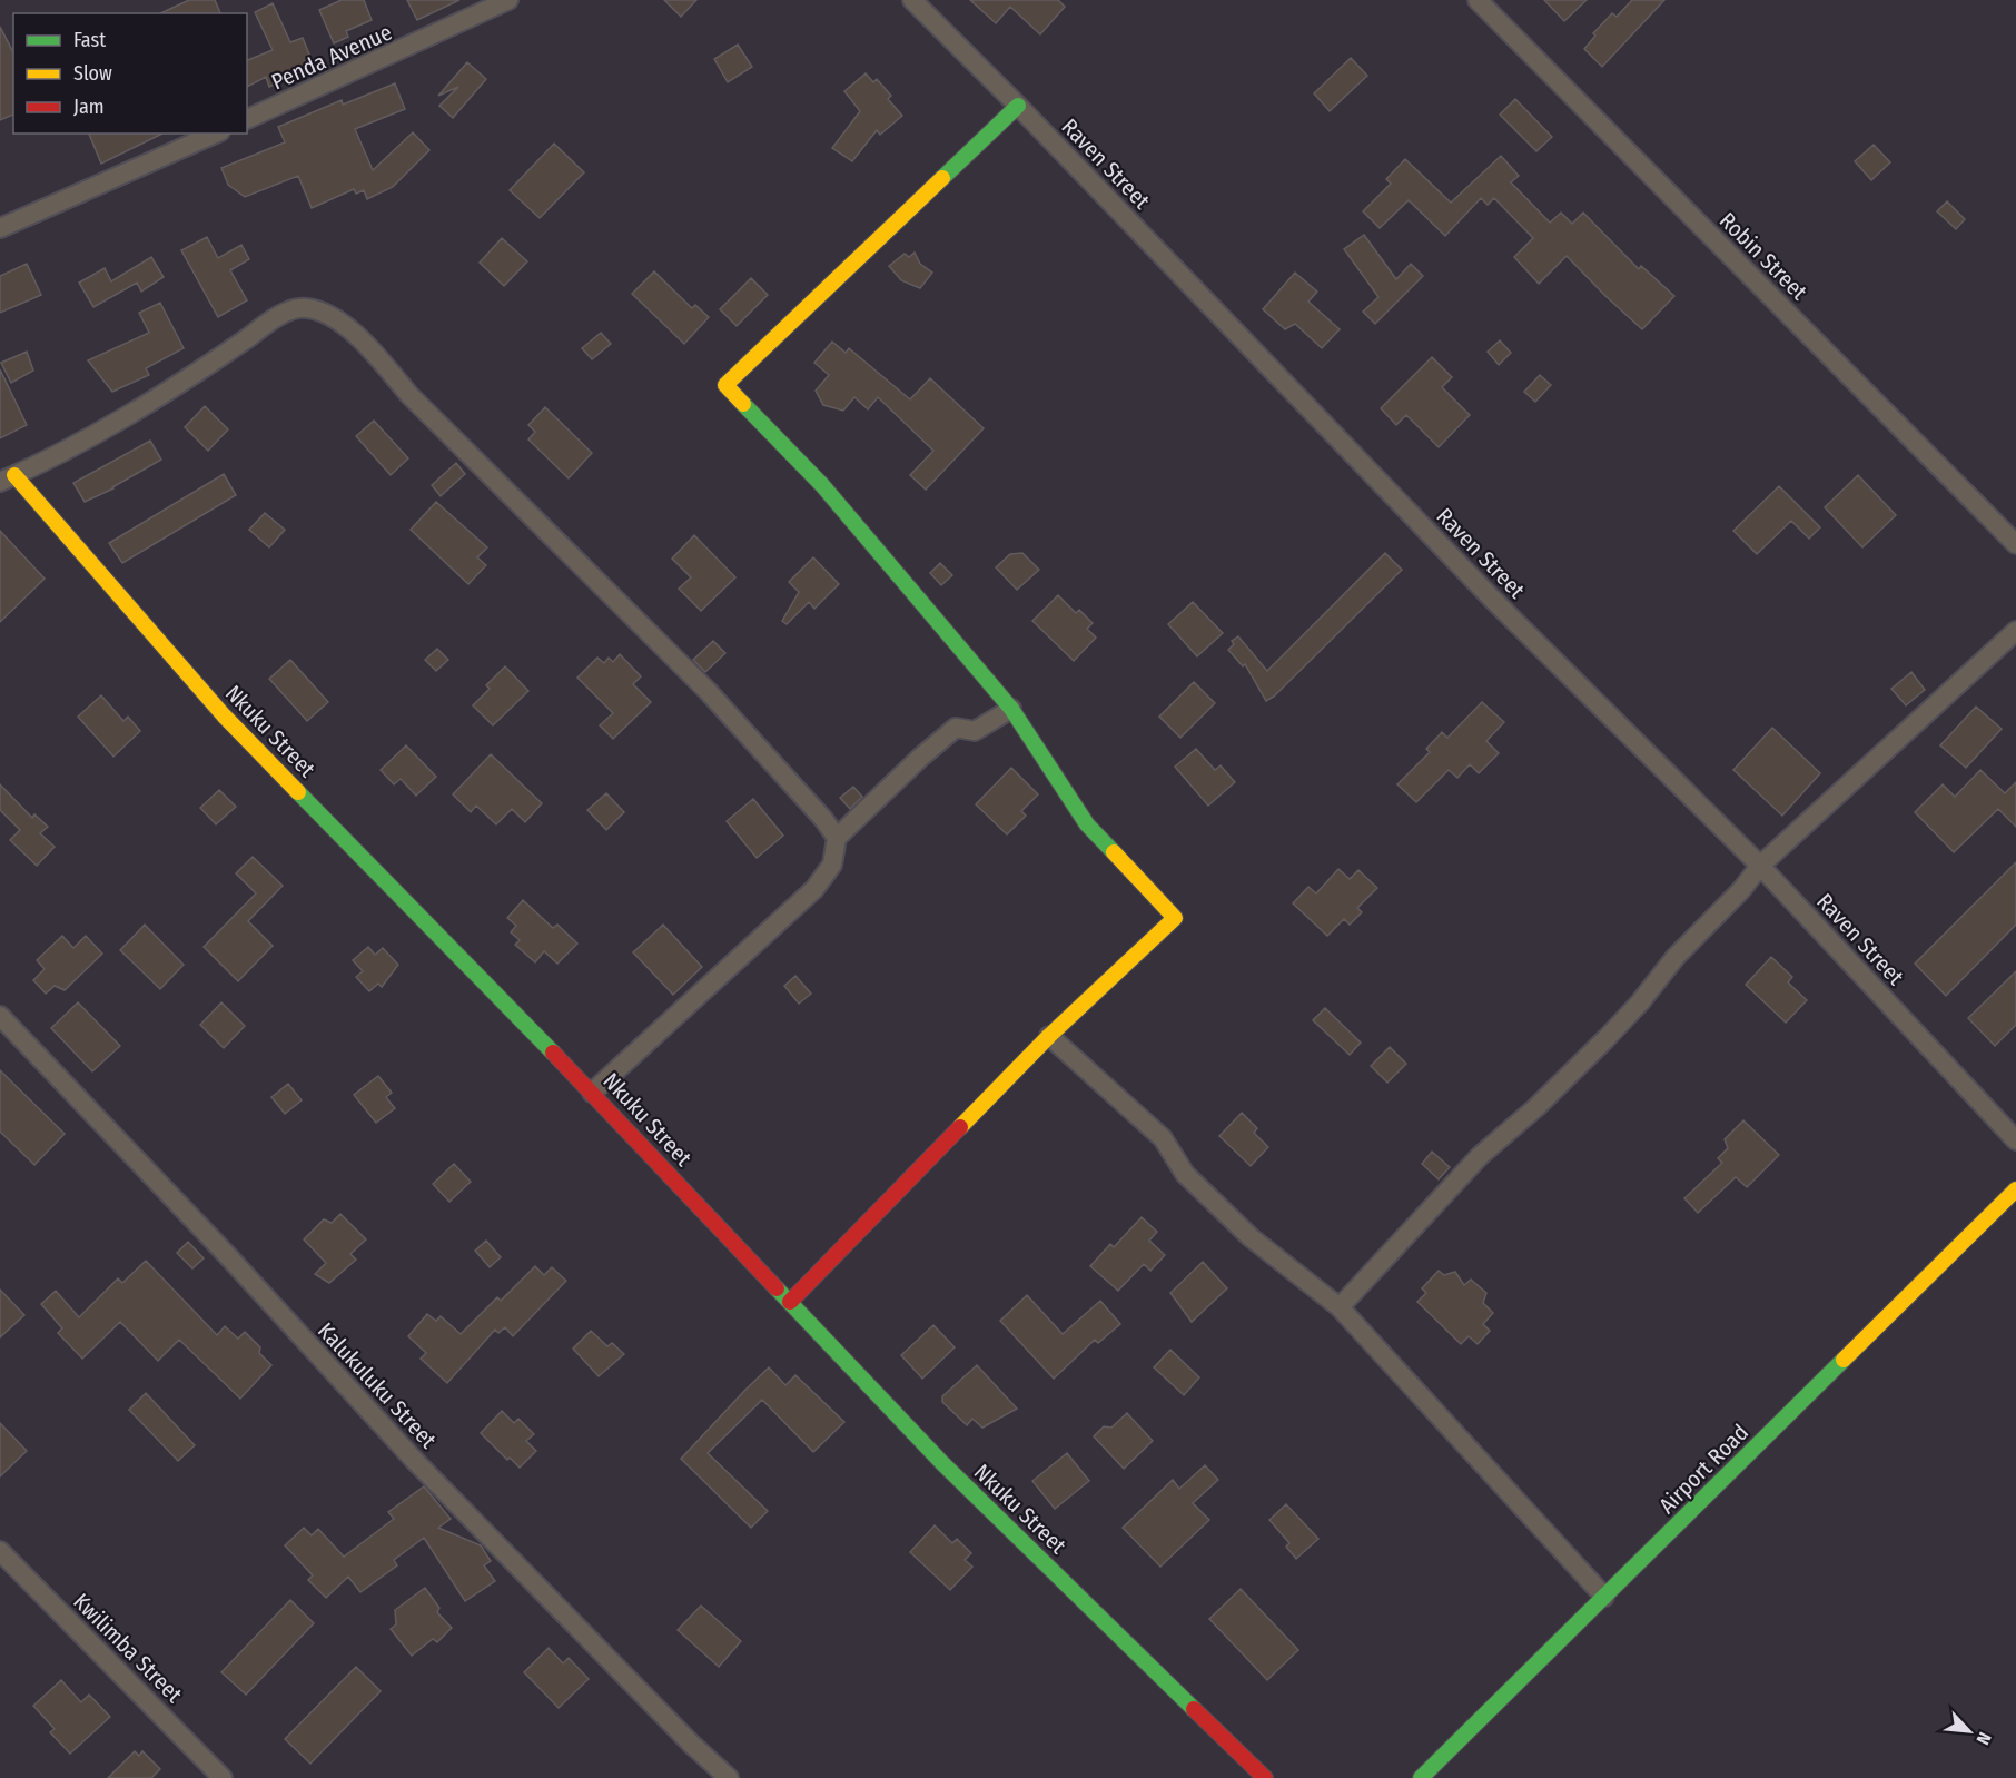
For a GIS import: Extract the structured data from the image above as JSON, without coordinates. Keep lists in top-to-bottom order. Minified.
{"streets":{"street":["Penda Avenue","Raven Street","Robin Street","Nkuku Street","Kalukuluku Street","Airport Road","Kwilimba Street"]},"legend":["Fast","Slow","Jam"],"north":"bottom right"}
